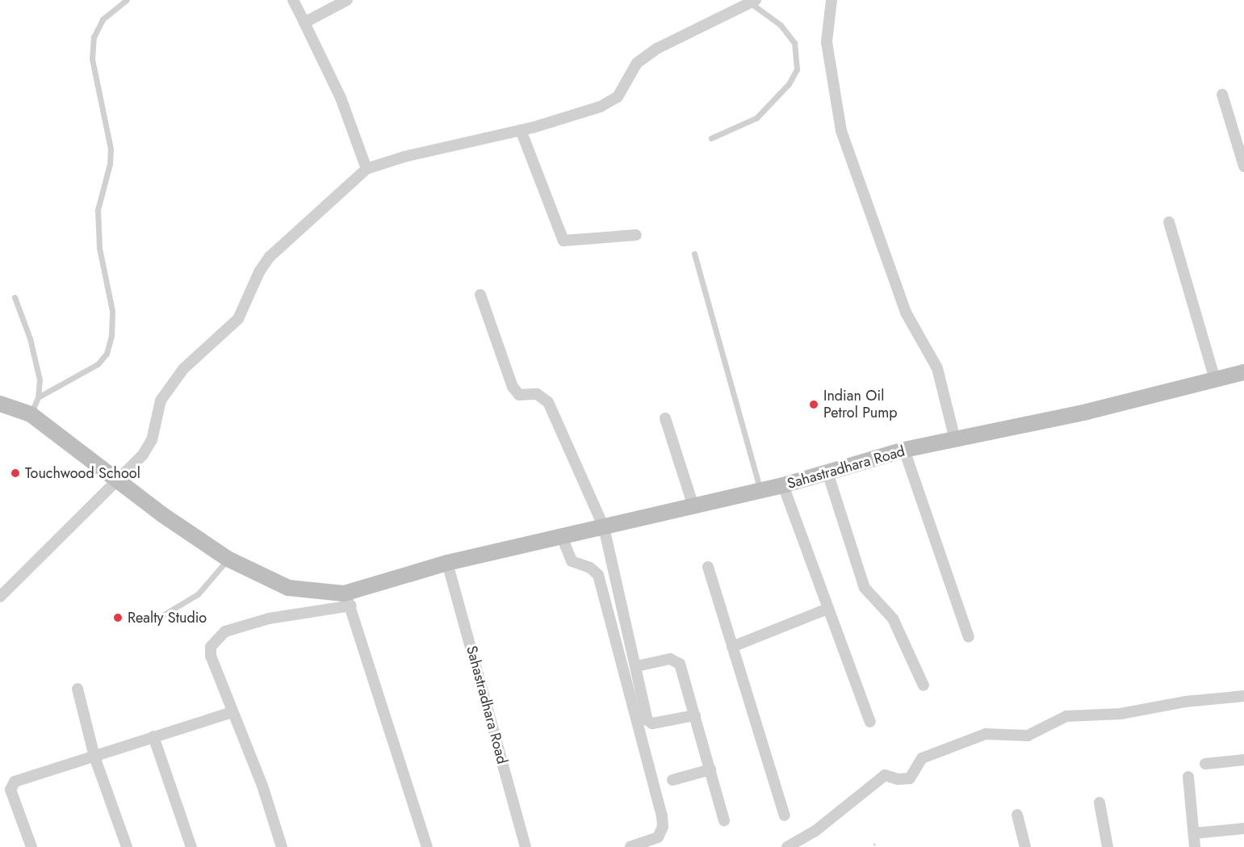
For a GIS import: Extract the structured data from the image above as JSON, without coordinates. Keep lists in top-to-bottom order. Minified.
{"streets":{"main road":["Sahastradhara Road"]},"places":["Indian Oil Petrol Pump","Touchwood School","Realty Studio"]}
